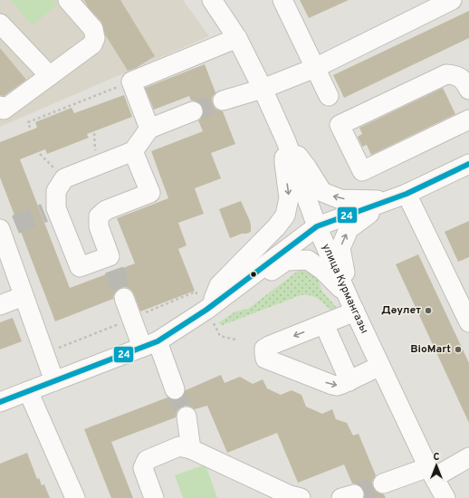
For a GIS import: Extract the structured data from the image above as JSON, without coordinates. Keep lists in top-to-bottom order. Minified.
{"streets":{"street":["улица Курмангазы"]},"places":["Дәулет","BioMart"],"lines":["transit line 24"],"north":"top"}
